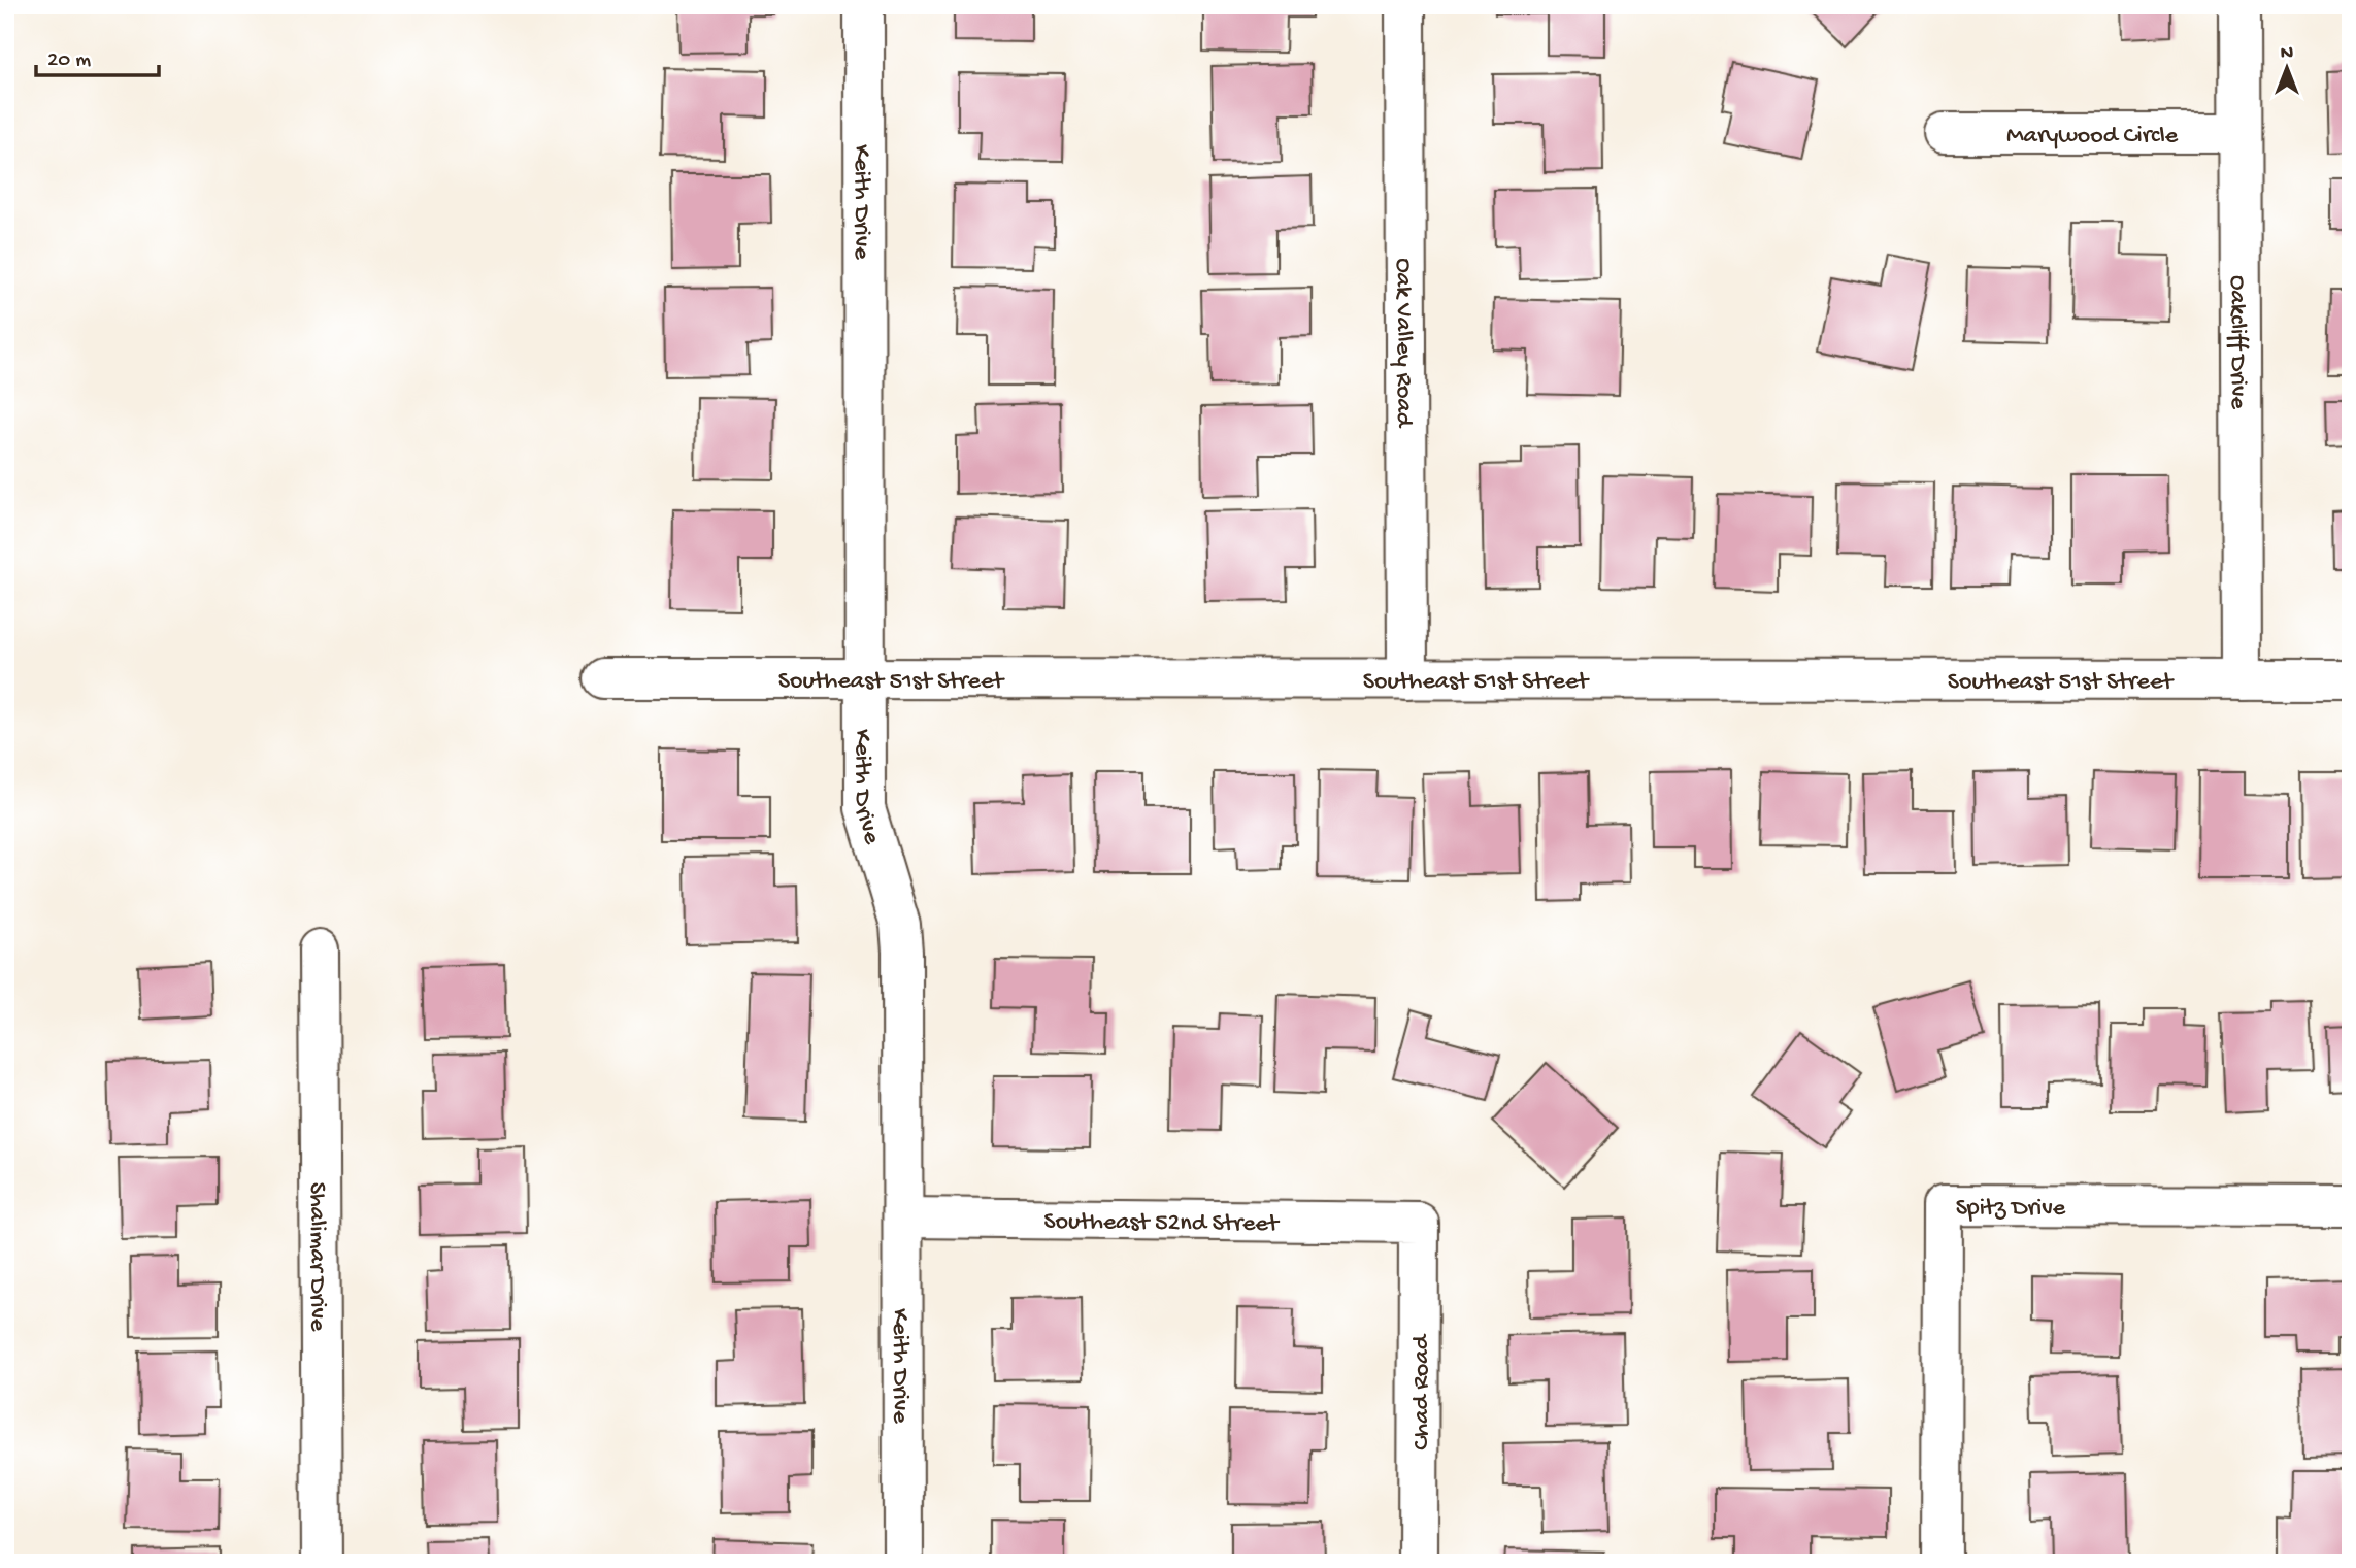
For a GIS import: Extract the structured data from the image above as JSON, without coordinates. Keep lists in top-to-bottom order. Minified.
{"streets":{"street":["Marywood Circle","Keith Drive","Oak Valley Road","Oakcliff Drive","Southeast 51st Street","Spitz Drive","Southeast 52nd Street","Shalimar Drive","Chad Road"]},"crossings":[["Marywood Circle","Oakcliff Drive"],["Keith Drive","Southeast 51st Street"],["Keith Drive","Southeast 52nd Street"],["Oak Valley Road","Southeast 51st Street"],["Oakcliff Drive","Southeast 51st Street"],["Southeast 52nd Street","Chad Road"]],"scale_bar":"20 m","north":"top"}
